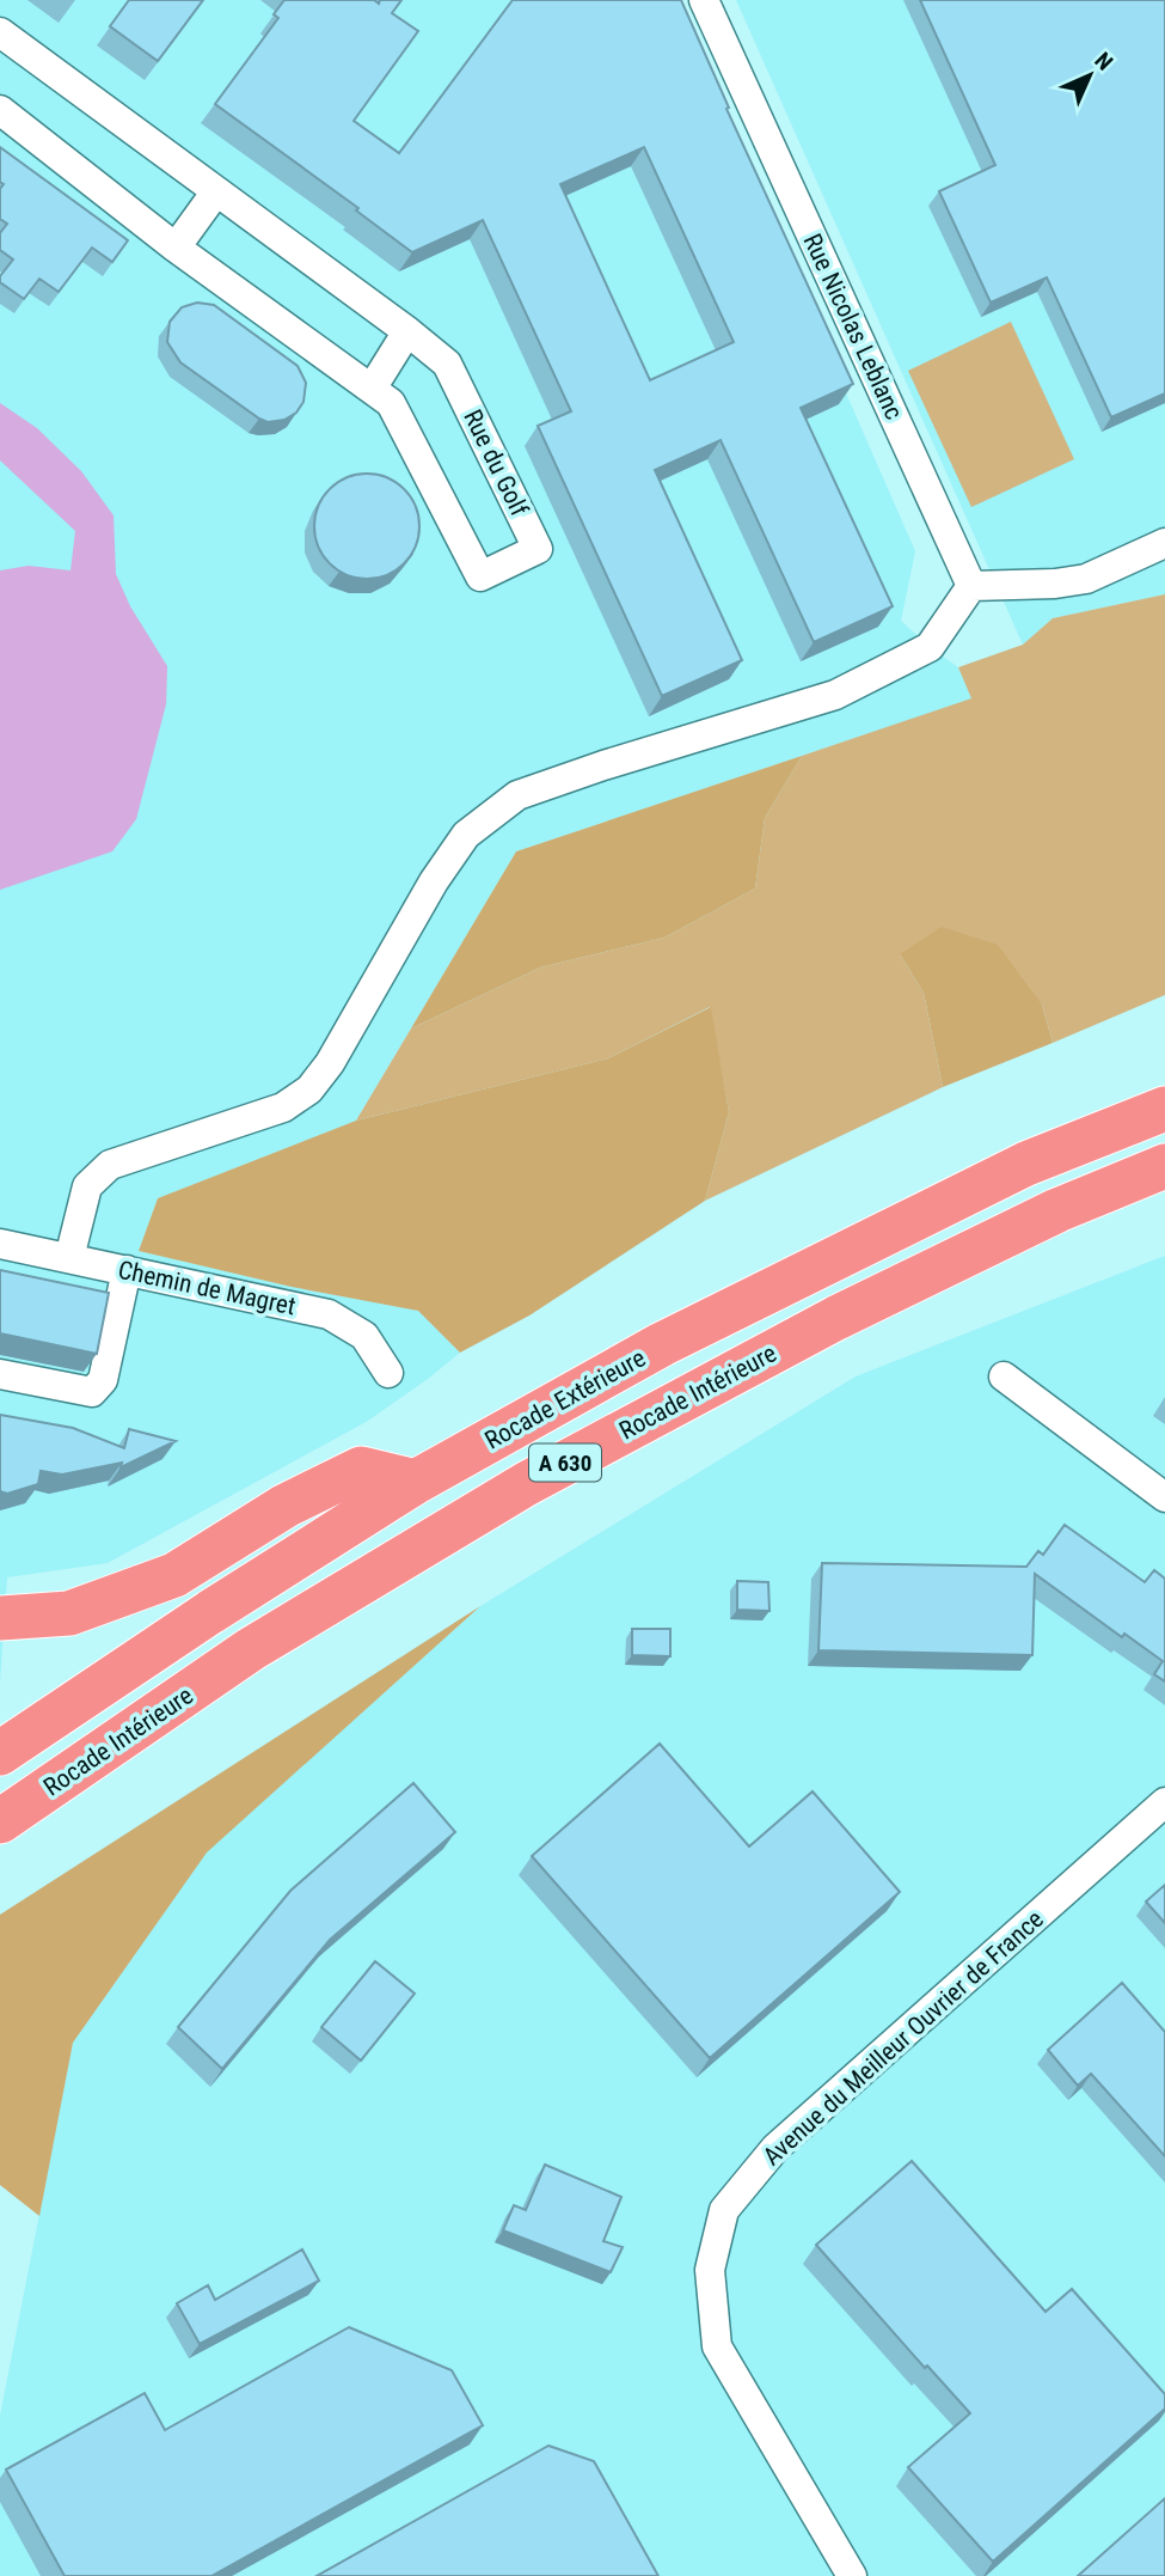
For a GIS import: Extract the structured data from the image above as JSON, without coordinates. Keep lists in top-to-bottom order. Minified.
{"streets":{"highway":["Rocade Intérieure","Rocade Extérieure","A 630"],"street":["Rue Nicolas Leblanc","Rue du Golf","Chemin de Magret","Avenue du Meilleur Ouvrier de France"]},"north":"top right"}
